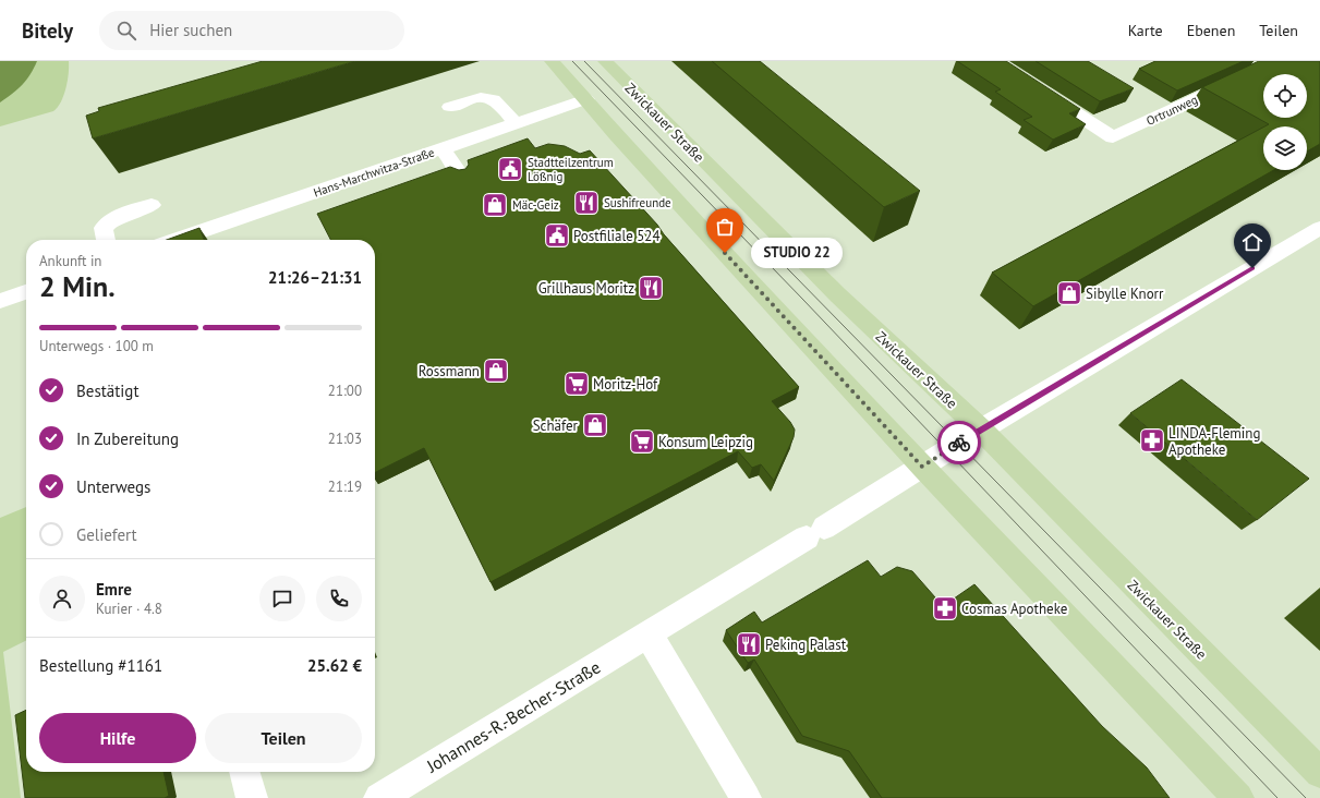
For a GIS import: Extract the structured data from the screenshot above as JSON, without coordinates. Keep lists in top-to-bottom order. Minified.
{"streets":{"main road":["Zwickauer Straße"],"street":["Ortrunweg","Hans-Marchwitza-Straße","Johannes-R.-Becher-Straße"]},"crossings":[["Zwickauer Straße","Johannes-R.-Becher-Straße"]],"places":{"public building":["Stadtteilzentrum Lößnig","Postfiliale 524"],"restaurant":["Sushifreunde","Grillhaus Moritz","Peking Palast"],"shop":["Mäc-Geiz","Sibylle Knorr","Rossmann","Schäfer"],"other":["STUDIO 22"],"supermarket":["Moritz-Hof","Konsum Leipzig"],"pharmacy":["LINDA-Fleming Apotheke","Cosmas Apotheke"]},"page":{"header":"Bitely","search":"Hier suchen","nav":["Karte","Ebenen","Teilen"],"bubble":"STUDIO 22","heading":["2 Min.","Ankunft in","21:26–21:31"],"panel":["Emre","Kurier · 4.8","Bestellung #1161","25.62 €"],"bar":"Unterwegs · 100 m","list":[["Bestätigt","21:00"],["In Zubereitung","21:03"],["Unterwegs","21:19"],"Geliefert"],"buttons":["Hilfe","Teilen"]}}
